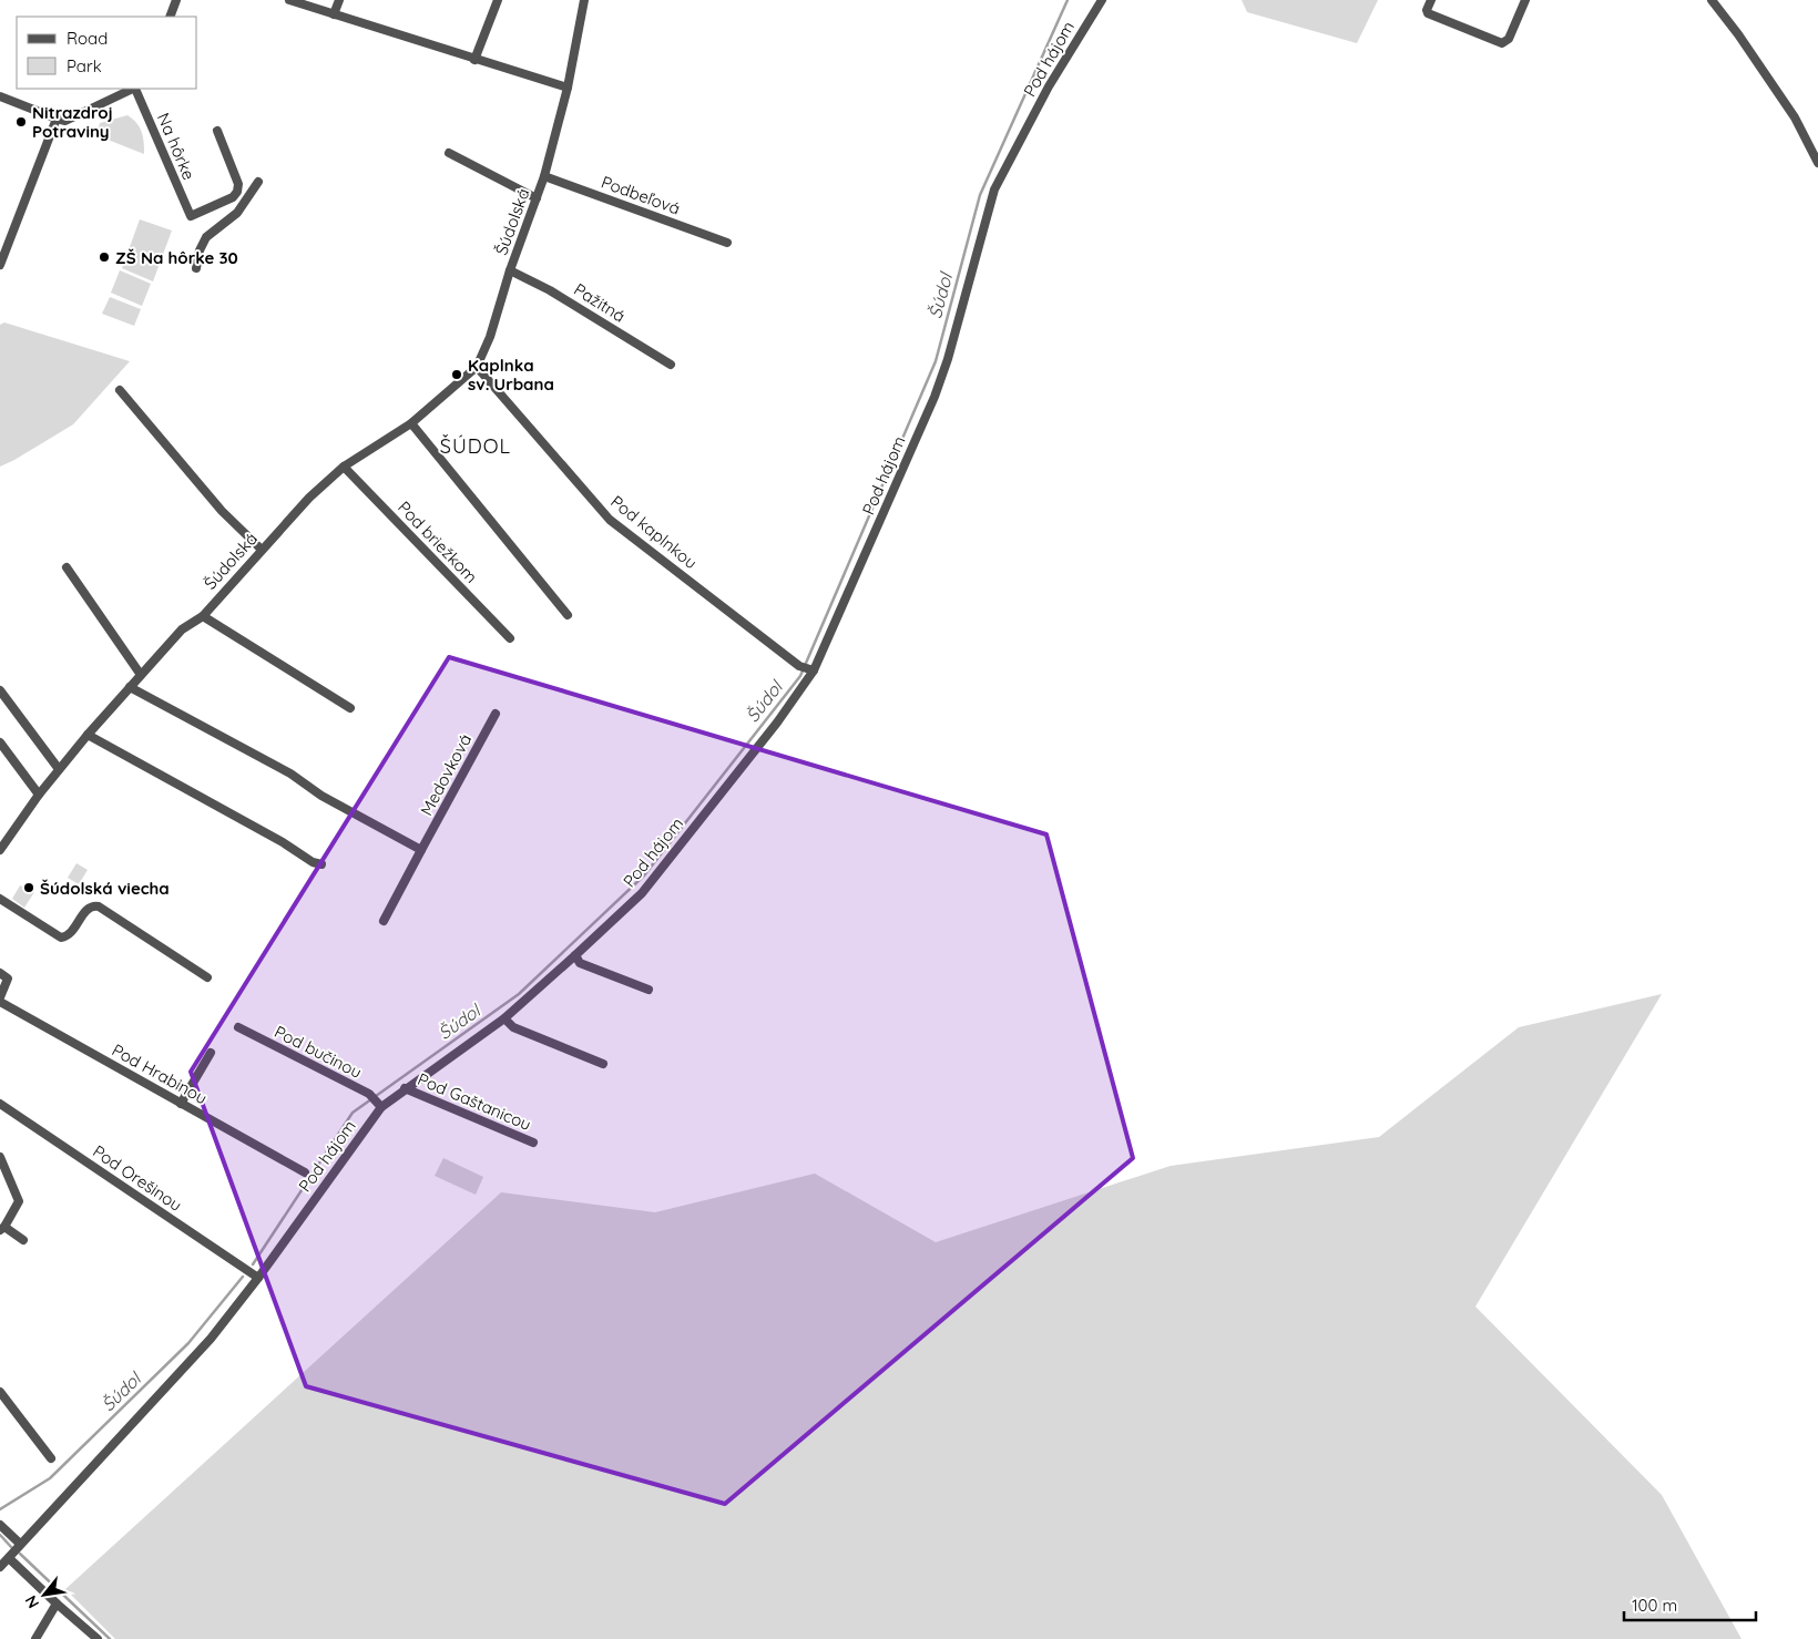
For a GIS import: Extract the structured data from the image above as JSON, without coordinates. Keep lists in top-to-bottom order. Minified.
{"streets":{"street":["Pod hájom","Na hôrke","Podbeľová","Šúdolská","Pažitná","Pod kaplnkou","Pod briežkom","Medovková","Pod bučinou","Pod Hrabinou","Pod Gaštanicou","Pod Orešinou"]},"crossings":[["Pod hájom","Pod kaplnkou"],["Pod hájom","Pod bučinou"],["Pod hájom","Pod Gaštanicou"],["Pod hájom","Pod Orešinou"],["Podbeľová","Šúdolská"],["Šúdolská","Pažitná"],["Šúdolská","Pod kaplnkou"],["Šúdolská","Pod briežkom"]],"districts":["ŠÚDOL"],"water":["Šúdol"],"places":["Nitrazdroj Potraviny","ZŠ Na hôrke 30","Kaplnka sv. Urbana","Šúdolská viecha"],"legend":["Road","Park"],"scale_bar":"100 m","north":"bottom left"}
